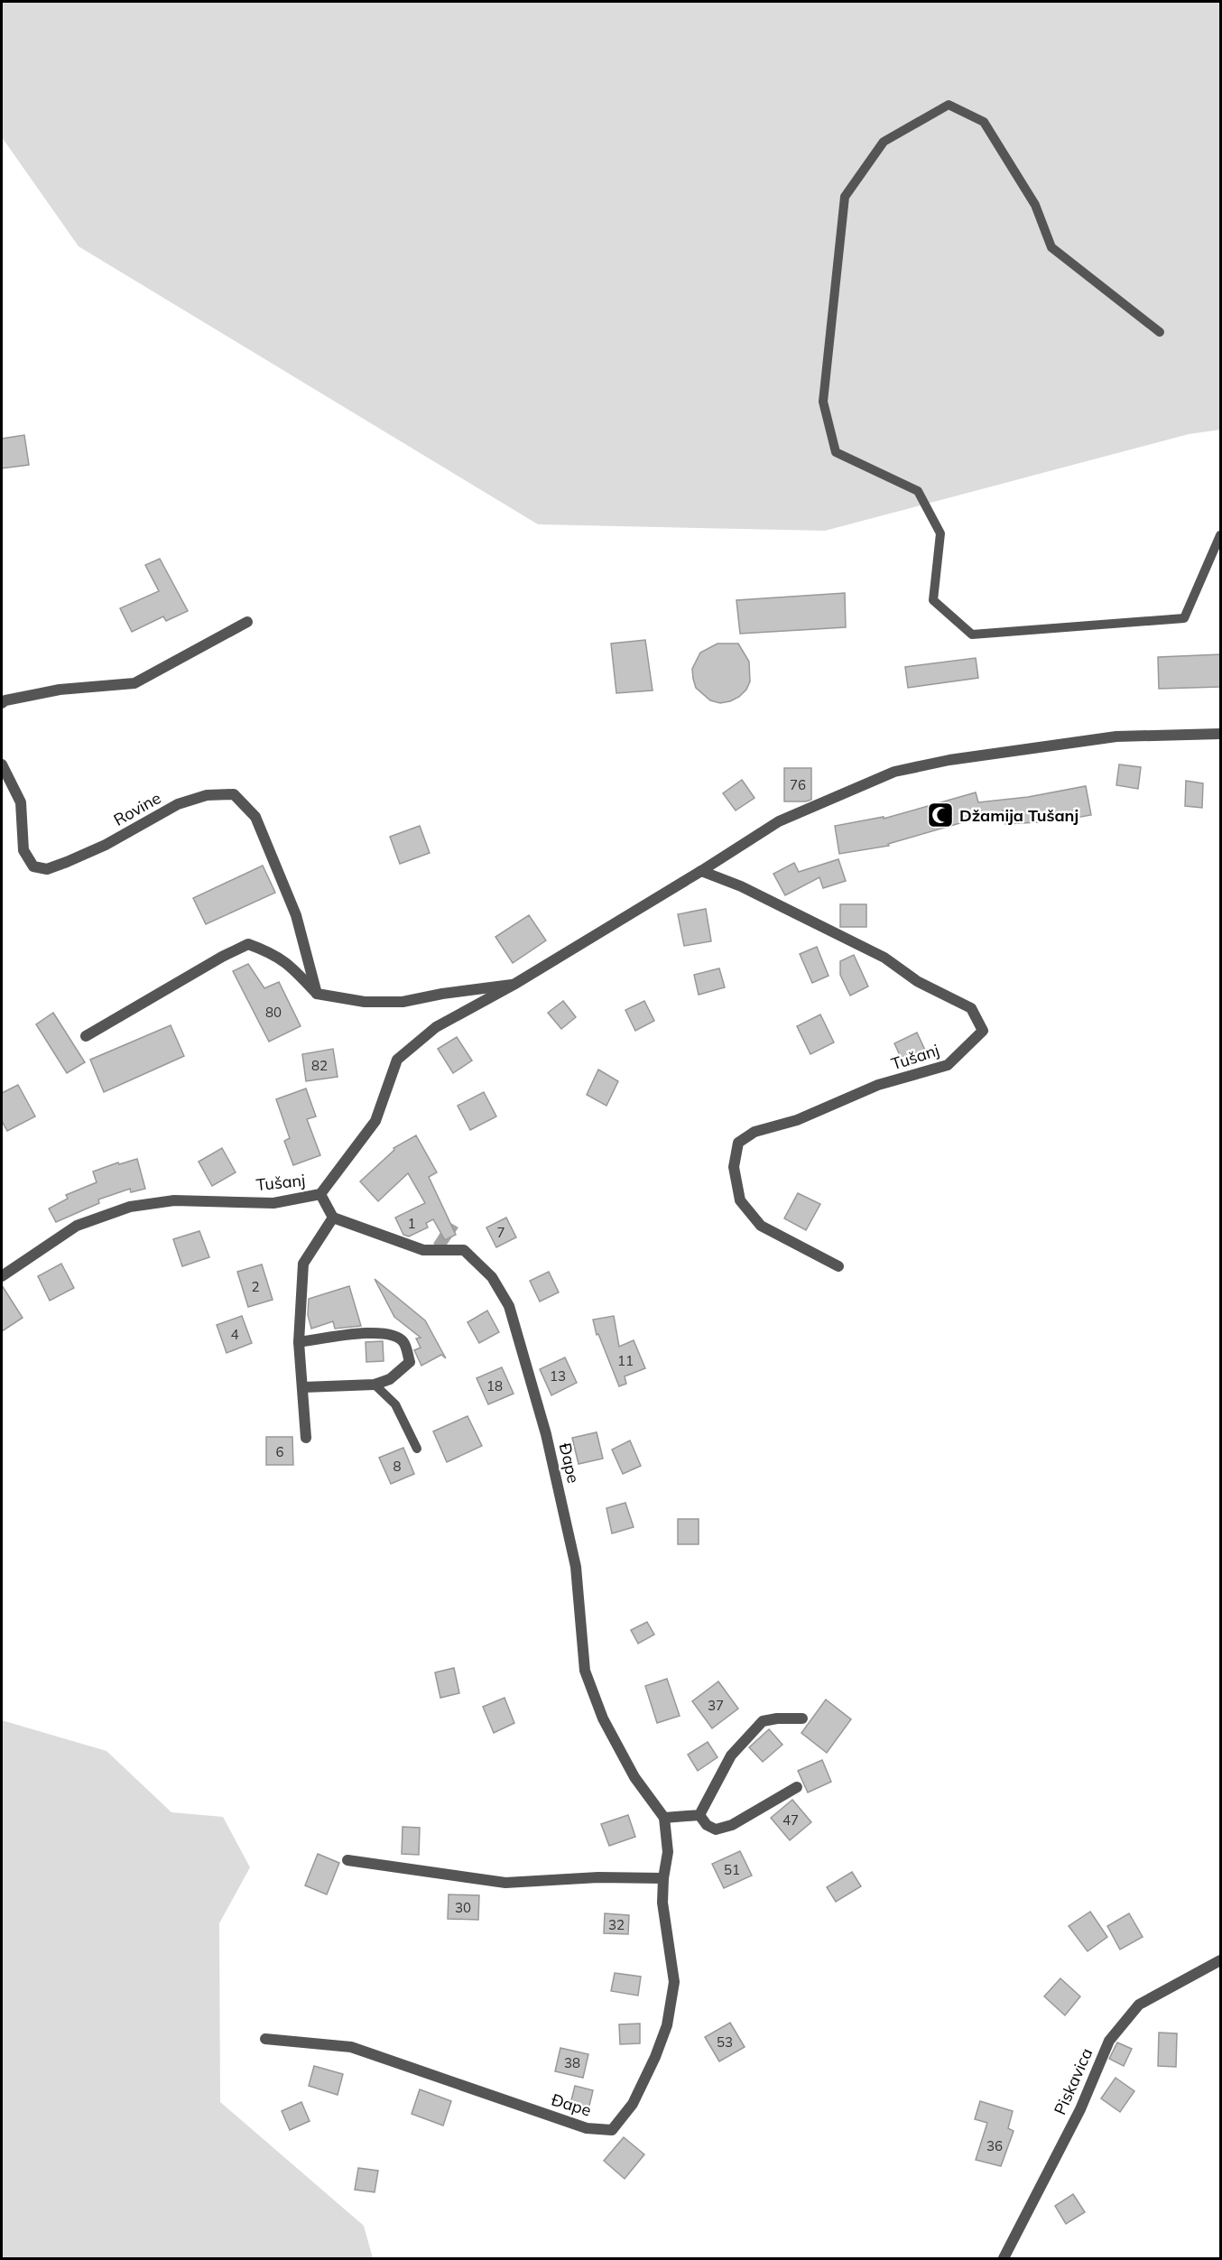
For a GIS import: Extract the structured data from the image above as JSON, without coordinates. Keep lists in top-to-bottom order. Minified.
{"streets":{"street":["Rovine","Tušanj","Đape","Piskavica"]},"crossings":[["Rovine","Tušanj"]],"places":{"mosque":["Džamija Tušanj"]},"house_numbers":["76","80","82","1","7","2","4","11","13","18","6","8","37","47","51","30","32","53","38","36"]}
